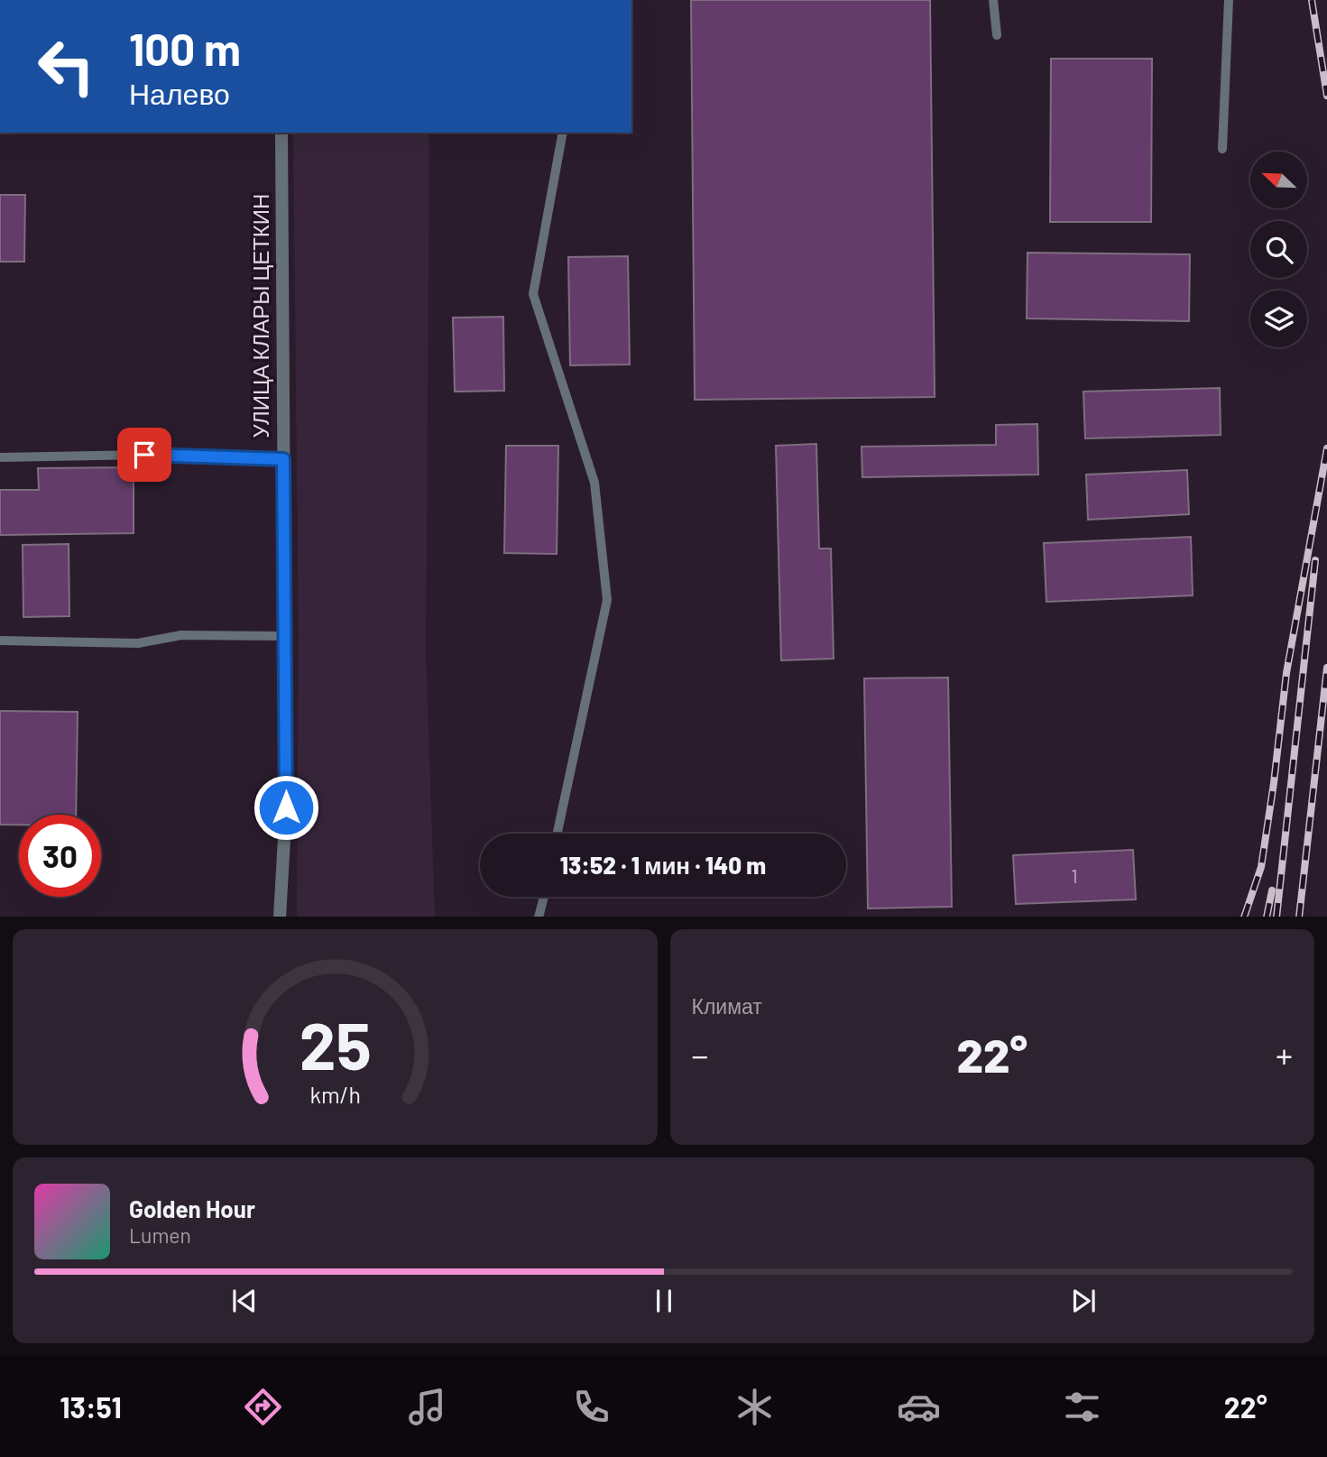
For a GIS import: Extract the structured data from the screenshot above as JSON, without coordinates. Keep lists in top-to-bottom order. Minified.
{"streets":{"street":["УЛИЦА КЛАРЫ ЦЕТКИН"]},"house_numbers":["1"],"north":"top left","page":{"turn":["100 m","Налево"],"limit":"30","trip":"13:52 · 1 мин · 140 m","tile":"Климат","heat":["−","22°","+"],"song":["Golden Hour","Lumen"],"tabs":["13:51","22°"],"gauge":["25","km/h"]}}
